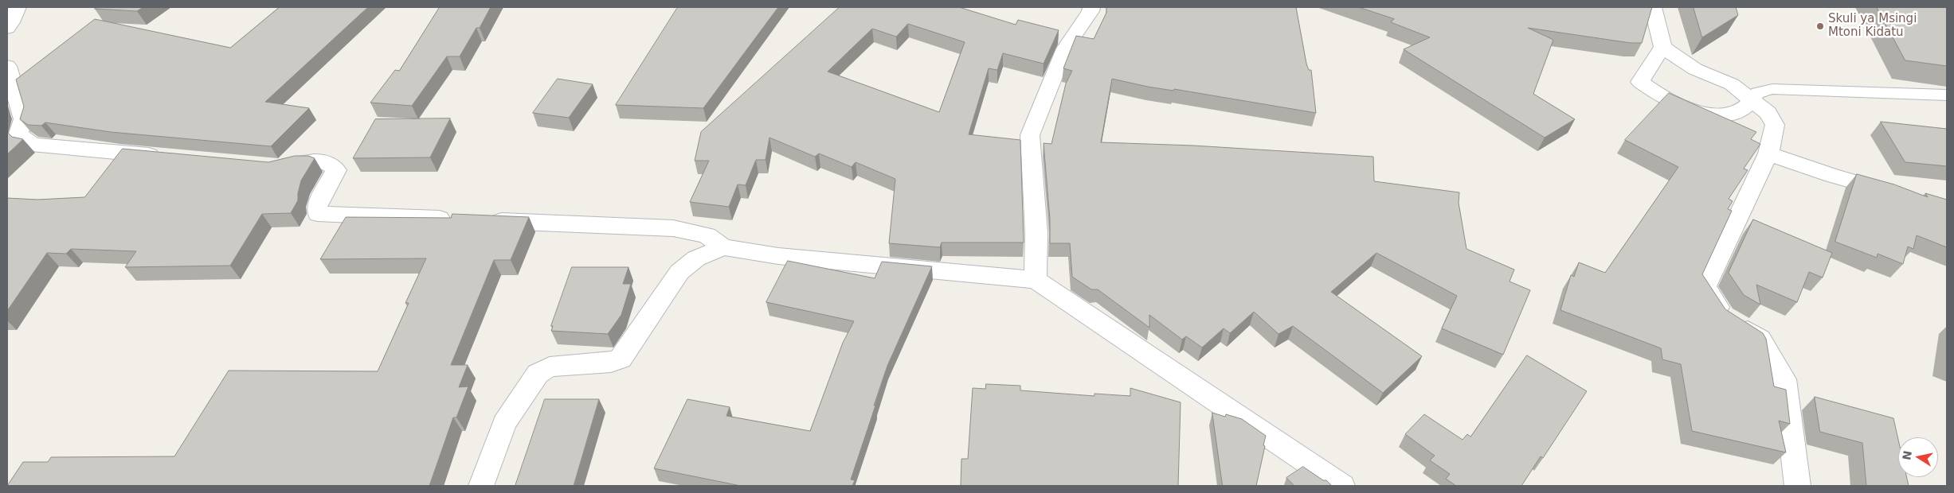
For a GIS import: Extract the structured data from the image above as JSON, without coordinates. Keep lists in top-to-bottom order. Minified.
{"places":["Skuli ya Msingi Mtoni Kidatu"],"north":"left"}
